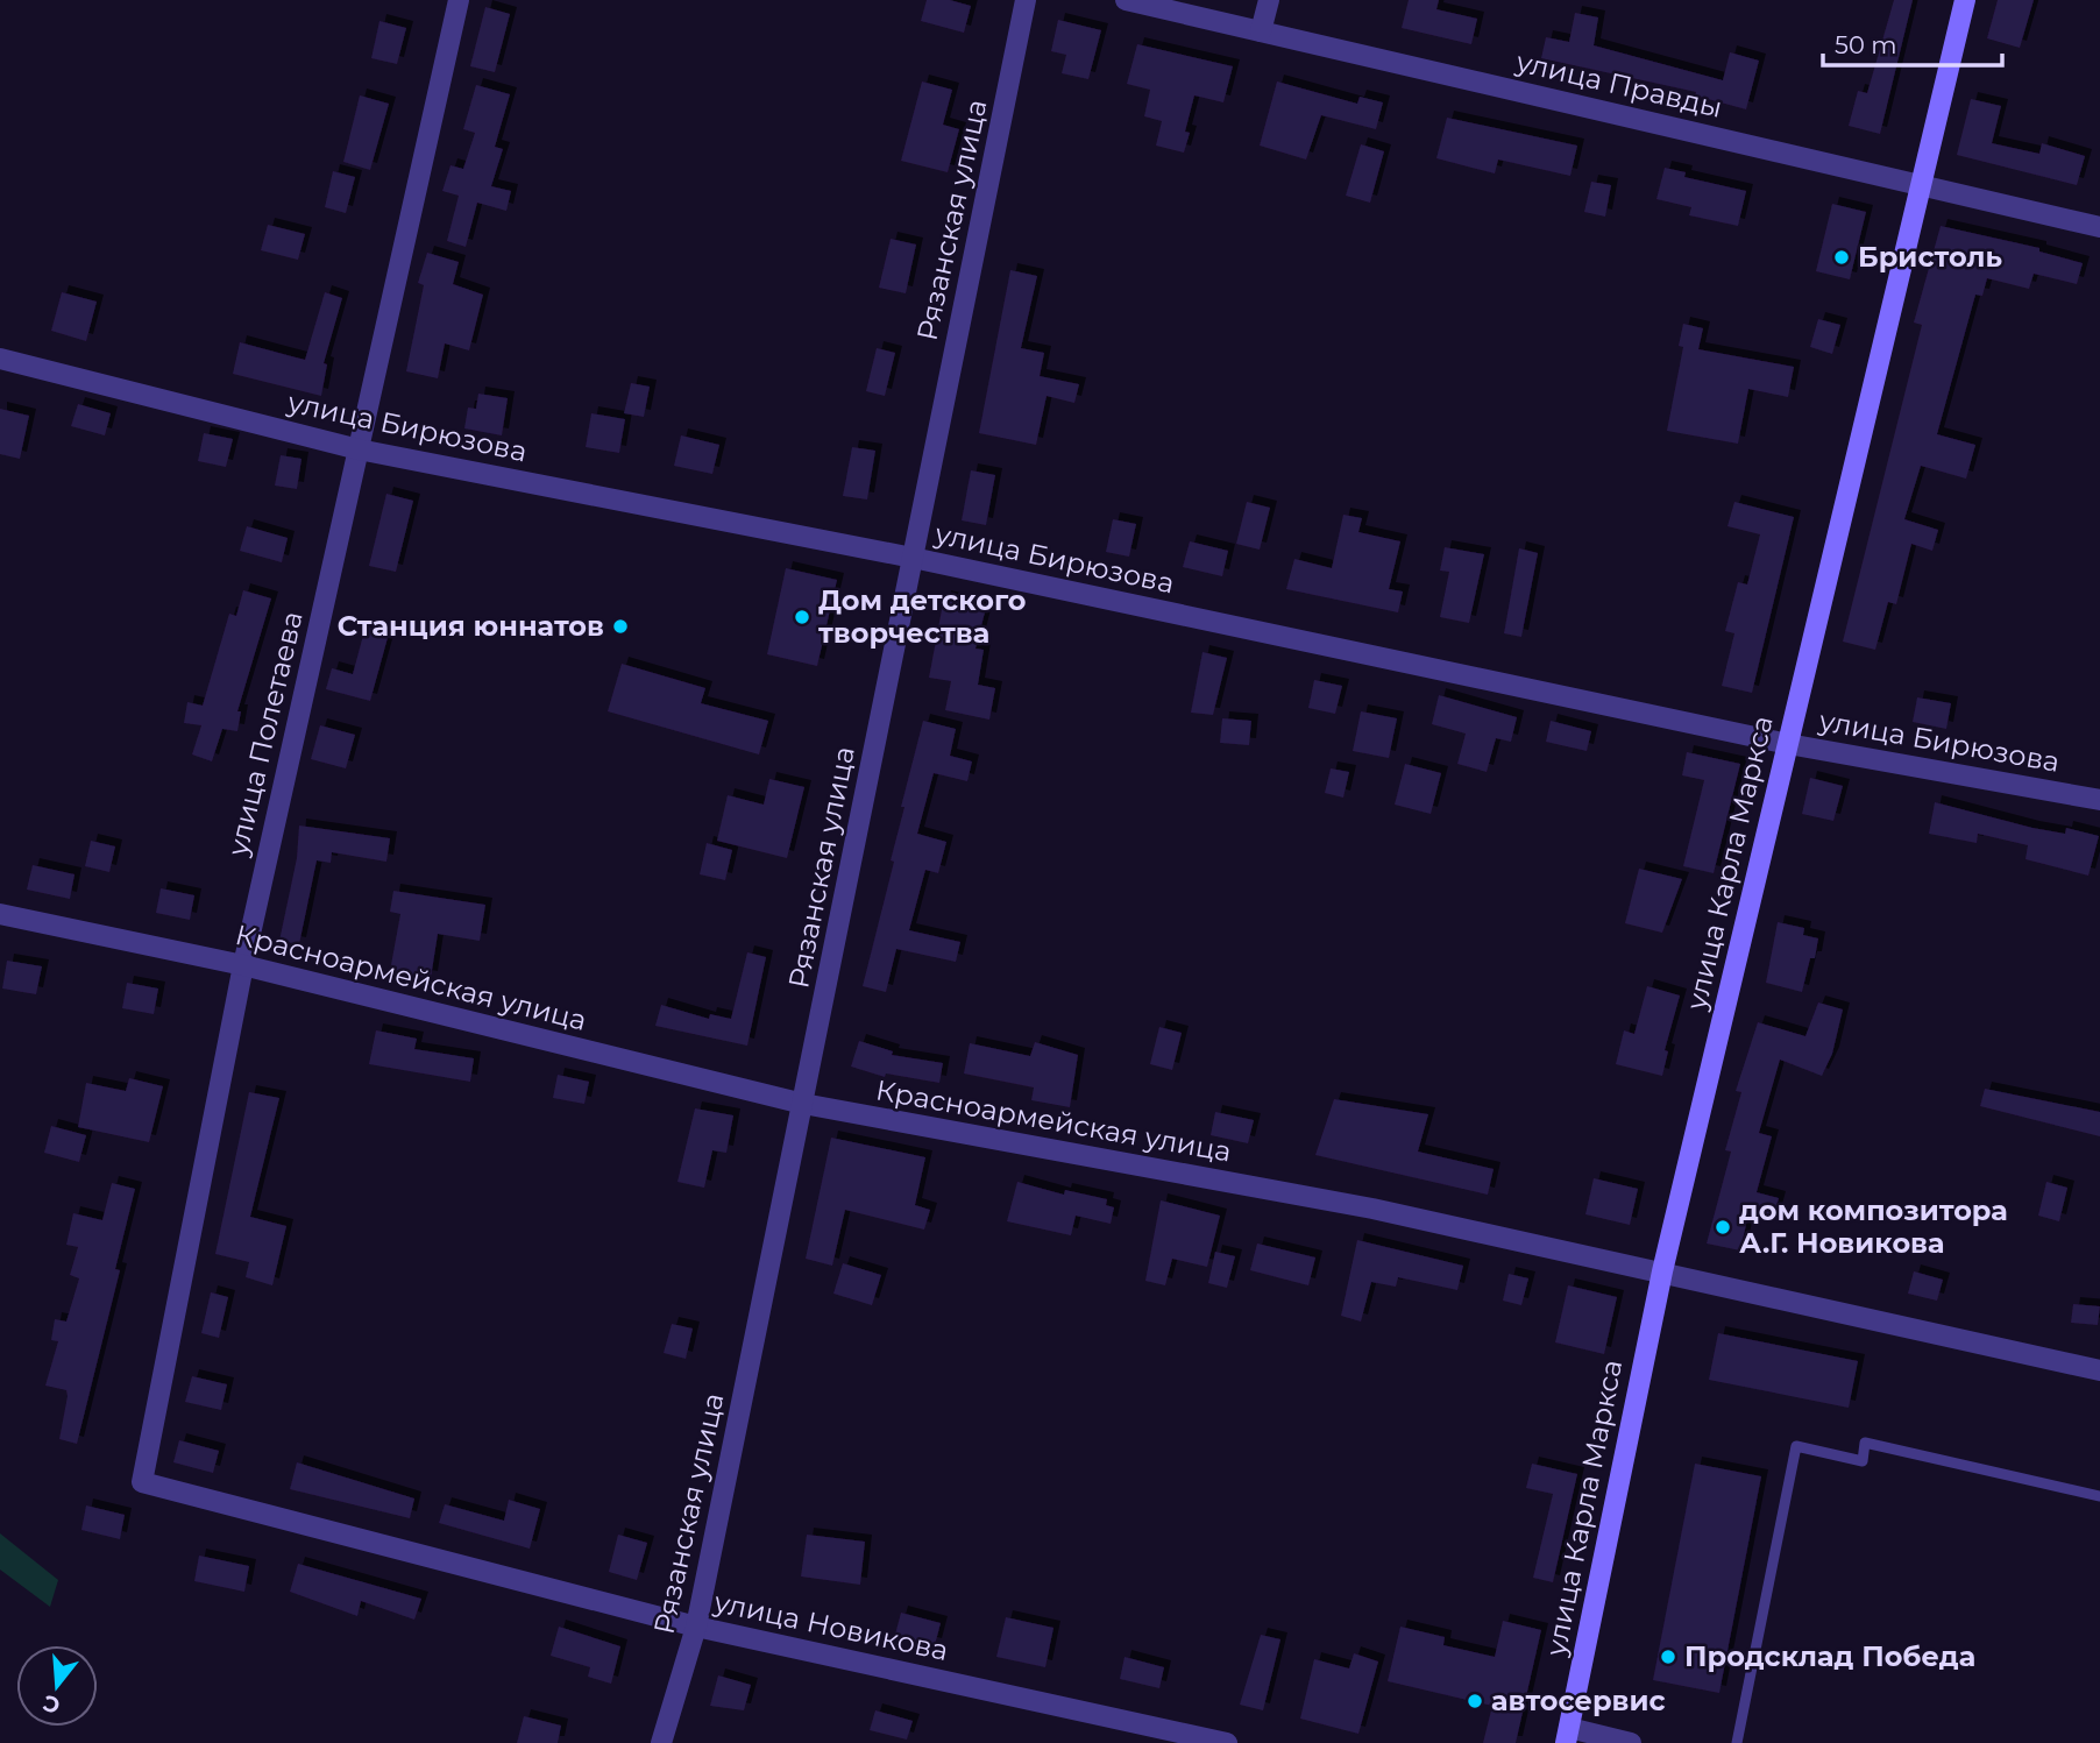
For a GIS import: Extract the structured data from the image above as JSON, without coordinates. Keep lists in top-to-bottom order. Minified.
{"streets":{"main road":["улица Карла Маркса"],"street":["улица Правды","Рязанская улица","улица Бирюзова","улица Полетаева","Красноармейская улица","улица Новикова"]},"crossings":[["улица Правды","улица Карла Маркса"],["Рязанская улица","улица Бирюзова"],["Рязанская улица","Красноармейская улица"],["Рязанская улица","улица Новикова"],["улица Бирюзова","улица Полетаева"],["улица Бирюзова","улица Карла Маркса"],["улица Полетаева","Красноармейская улица"],["улица Полетаева","улица Новикова"],["улица Карла Маркса","Красноармейская улица"]],"places":["Бристоль","Дом детского творчества","Станция юннатов","дом композитора А.Г. Новикова","Продсклад Победа","автосервис"],"scale_bar":"50 m","north":"bottom"}
